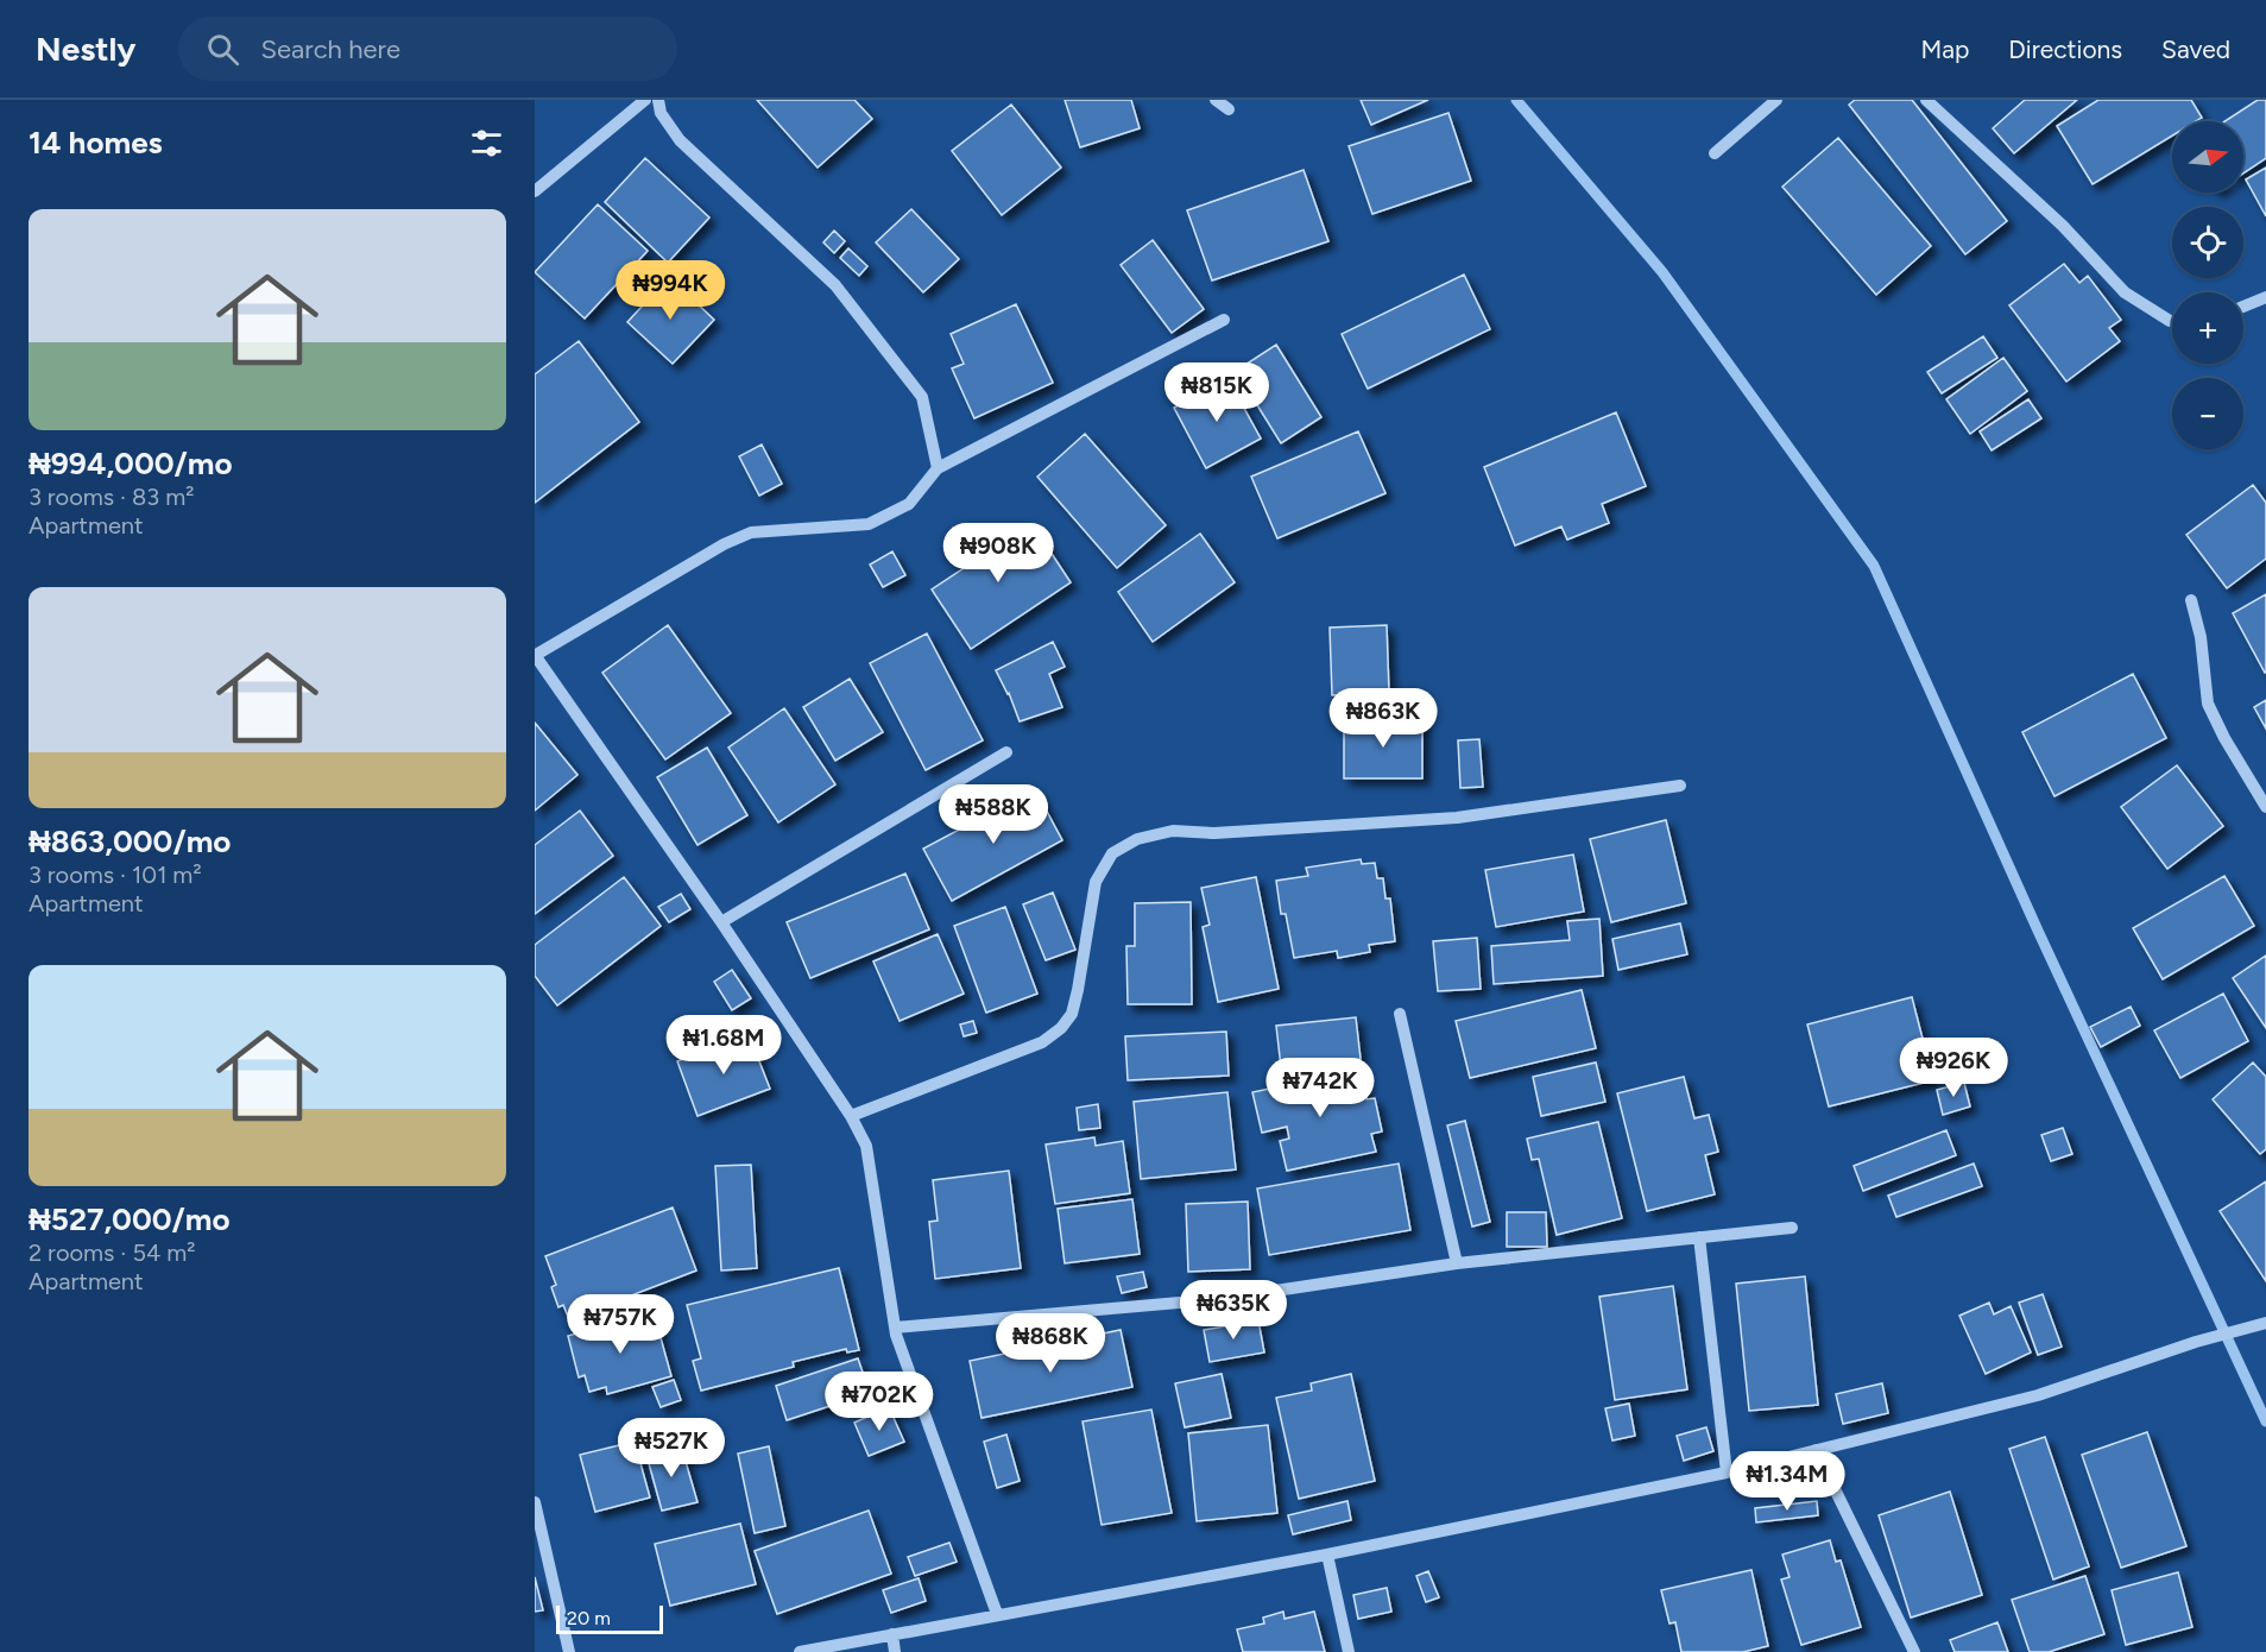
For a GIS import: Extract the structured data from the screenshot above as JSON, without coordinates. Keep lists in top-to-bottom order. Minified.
{"scale_bar":"20 m","north":"right","page":{"header":"Nestly","search":"Search here","nav":["Map","Directions","Saved"],"heading":"14 homes","map_buttons":["+","−"],"list":[{"name":"₦994,000/mo","note":"3 rooms · 83 m² · Apartment"},{"name":"₦863,000/mo","note":"3 rooms · 101 m² · Apartment"},{"name":"₦527,000/mo","note":"2 rooms · 54 m² · Apartment"}],"price":["₦994K","₦815K","₦908K","₦863K","₦588K","₦1.68M","₦926K","₦742K","₦635K","₦757K","₦868K","₦702K","₦527K","₦1.34M"],"scale":"20 m"}}
